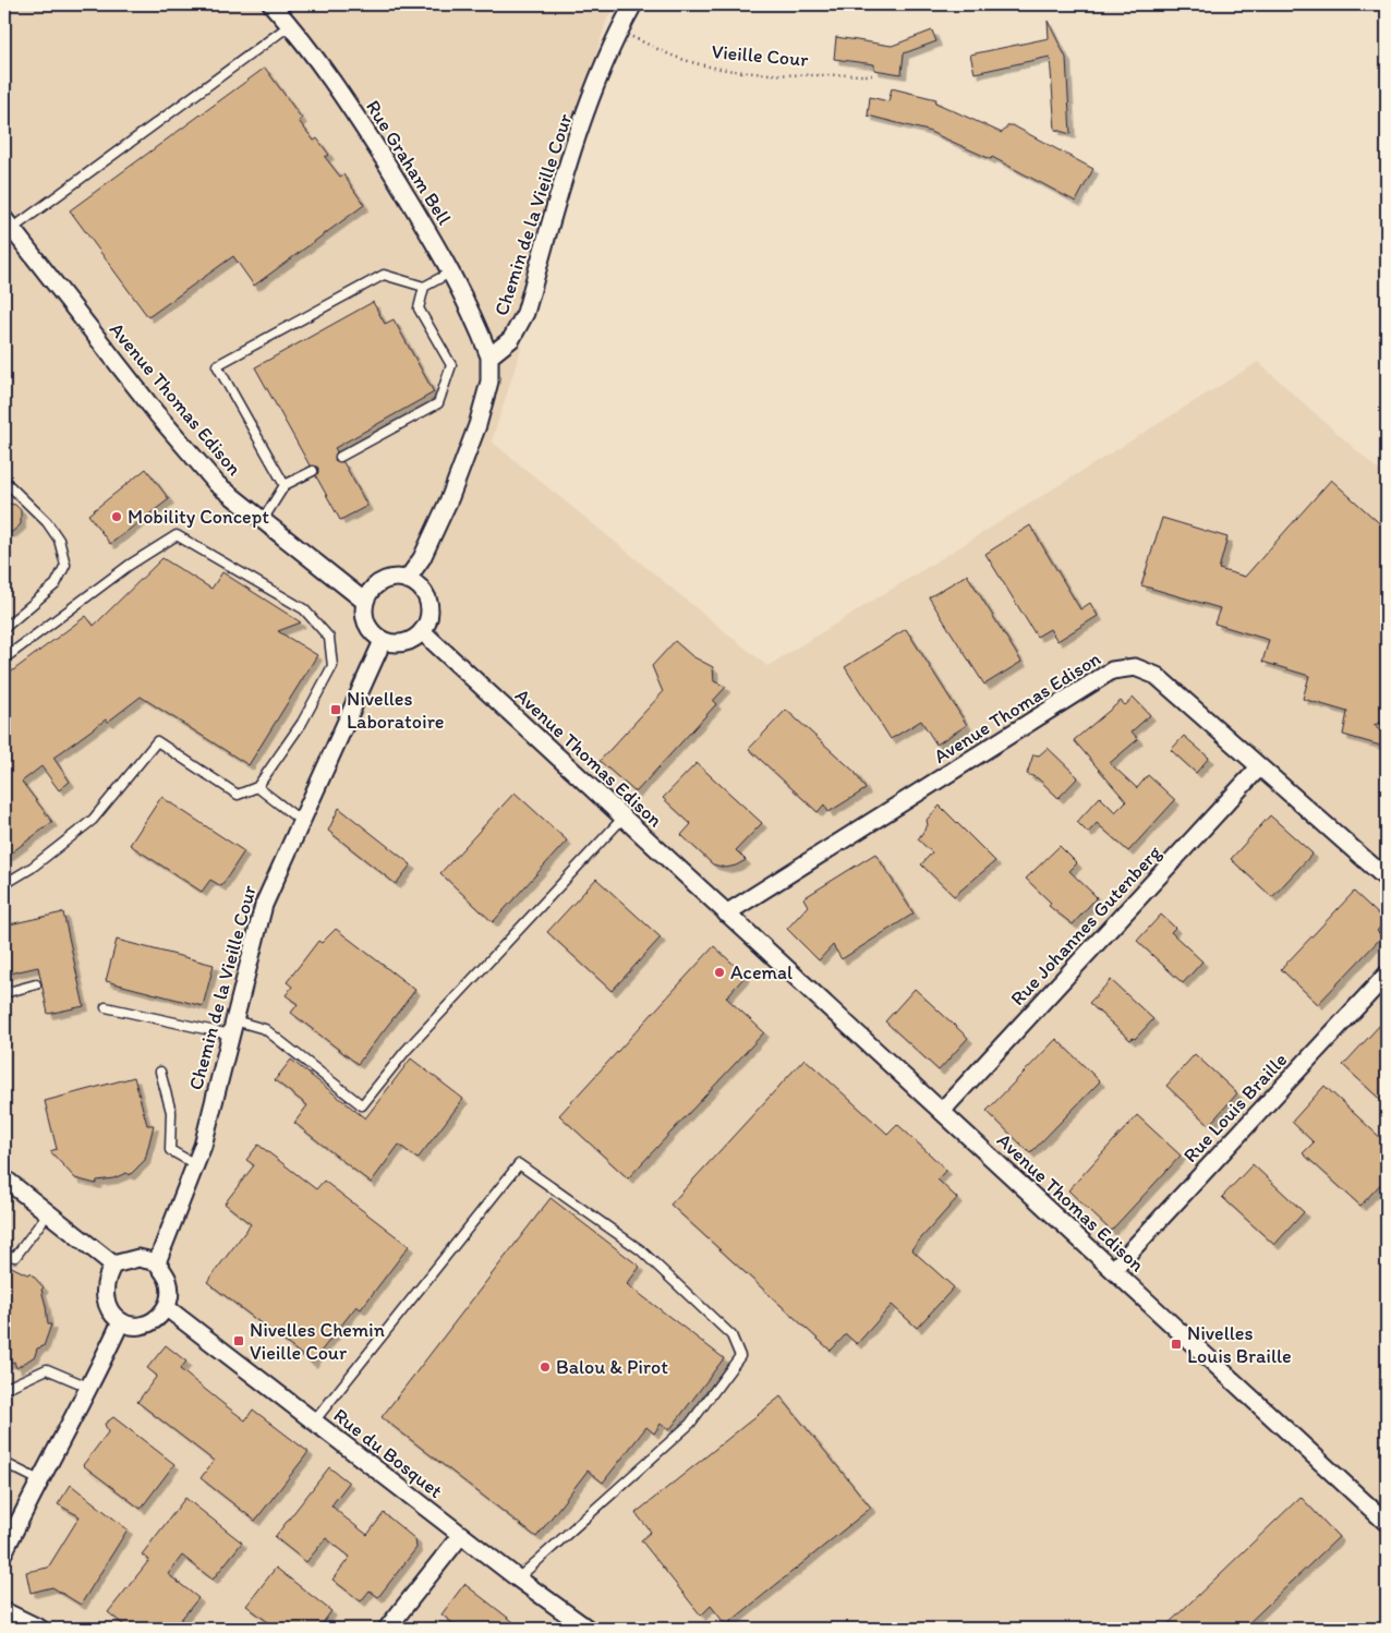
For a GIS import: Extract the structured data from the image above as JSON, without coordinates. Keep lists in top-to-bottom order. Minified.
{"streets":{"street":["Rue Graham Bell","Chemin de la Vieille Cour","Avenue Thomas Edison","Rue Johannes Gutenberg","Rue Louis Braille","Rue du Bosquet"],"path":["Vieille Cour"]},"crossings":[["Vieille Cour","Chemin de la Vieille Cour"],["Rue Graham Bell","Chemin de la Vieille Cour"],["Chemin de la Vieille Cour","Avenue Thomas Edison"],["Chemin de la Vieille Cour","Rue du Bosquet"],["Avenue Thomas Edison","Rue Johannes Gutenberg"],["Avenue Thomas Edison","Rue Louis Braille"]],"places":{"other":["Mobility Concept","Acemal","Balou & Pirot"],"transit":["Nivelles Laboratoire","Nivelles Chemin Vieille Cour","Nivelles Louis Braille"]}}
